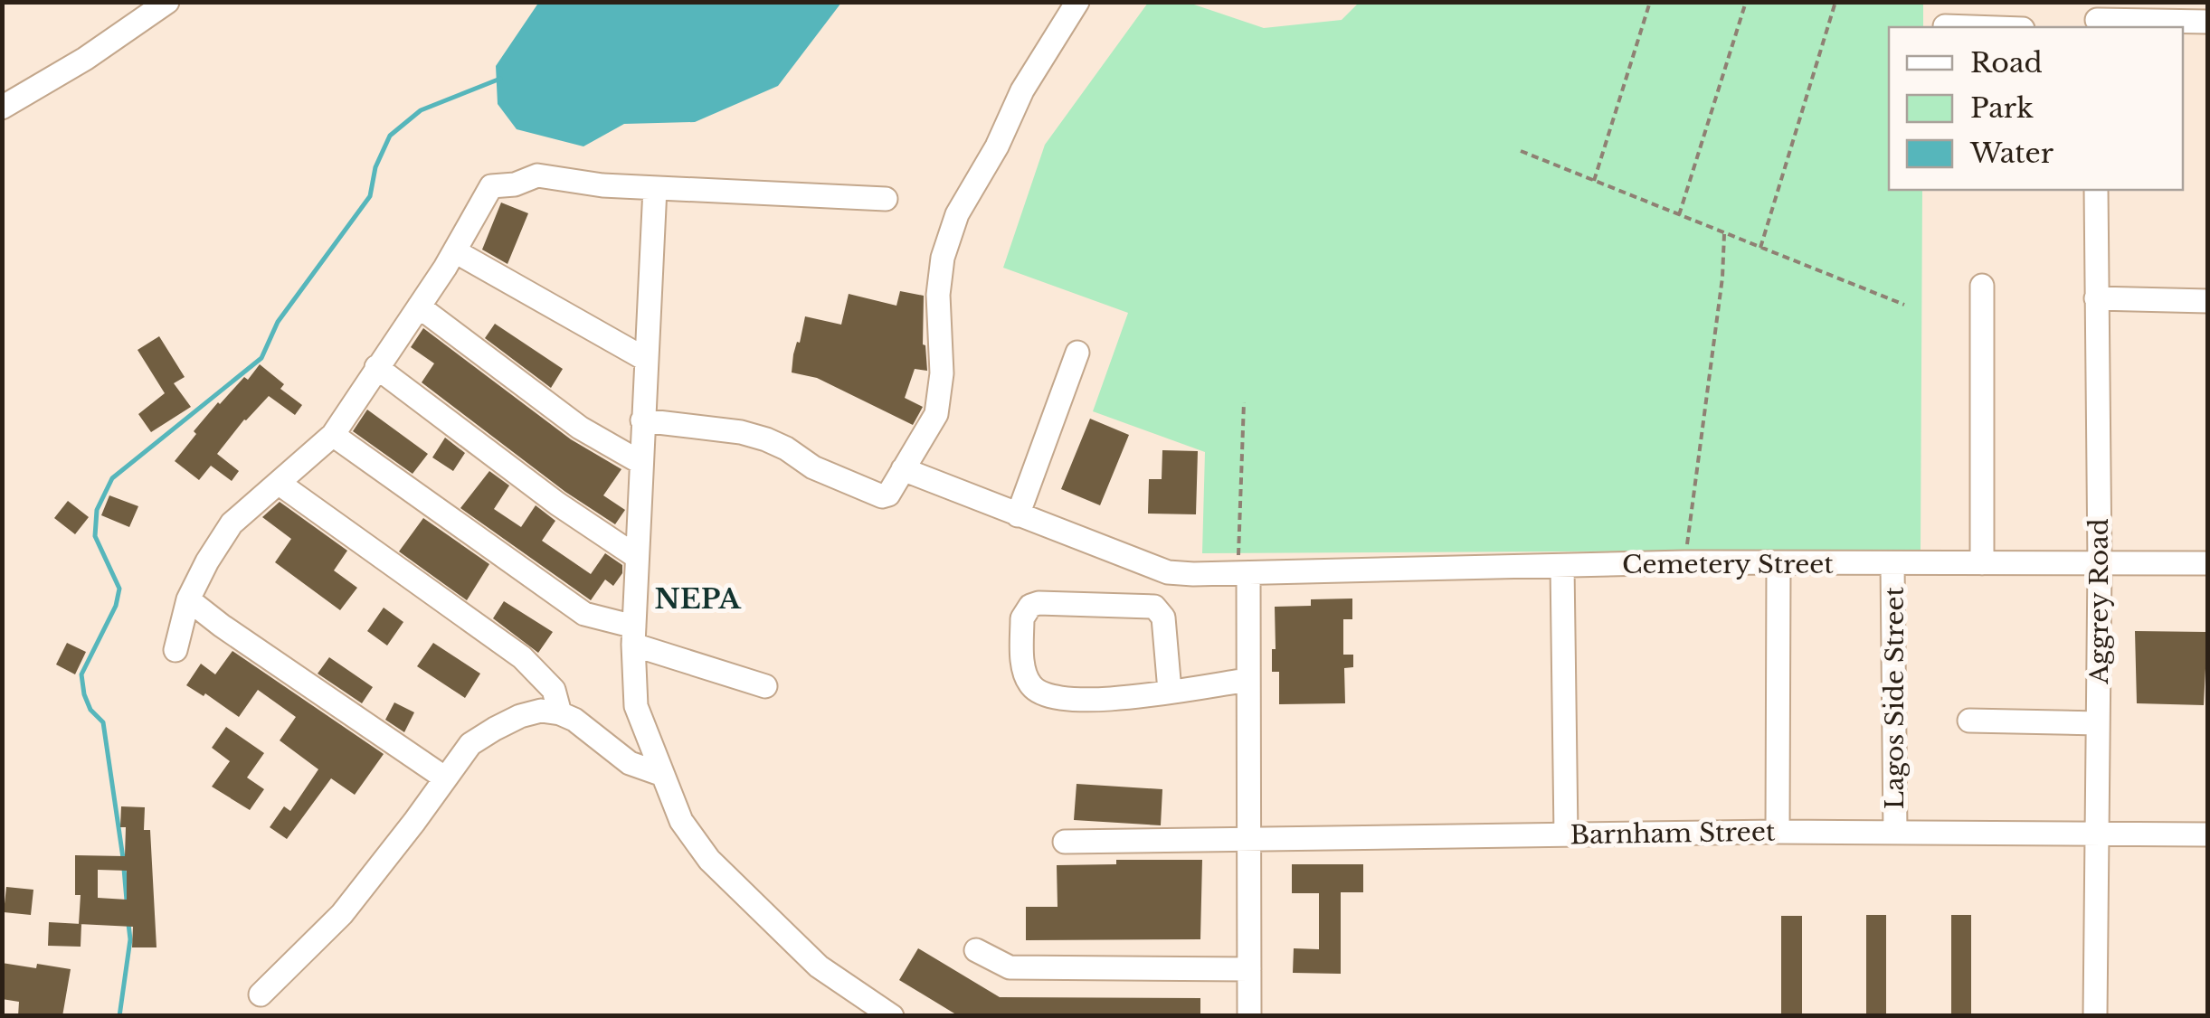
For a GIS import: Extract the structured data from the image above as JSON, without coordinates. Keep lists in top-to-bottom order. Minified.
{"streets":{"street":["Cemetery Street","Aggrey Road","Lagos Side Street","Barnham Street"]},"crossings":[["Cemetery Street","Aggrey Road"],["Cemetery Street","Lagos Side Street"],["Aggrey Road","Barnham Street"],["Lagos Side Street","Barnham Street"]],"districts":["NEPA"],"legend":["Road","Park","Water"]}
